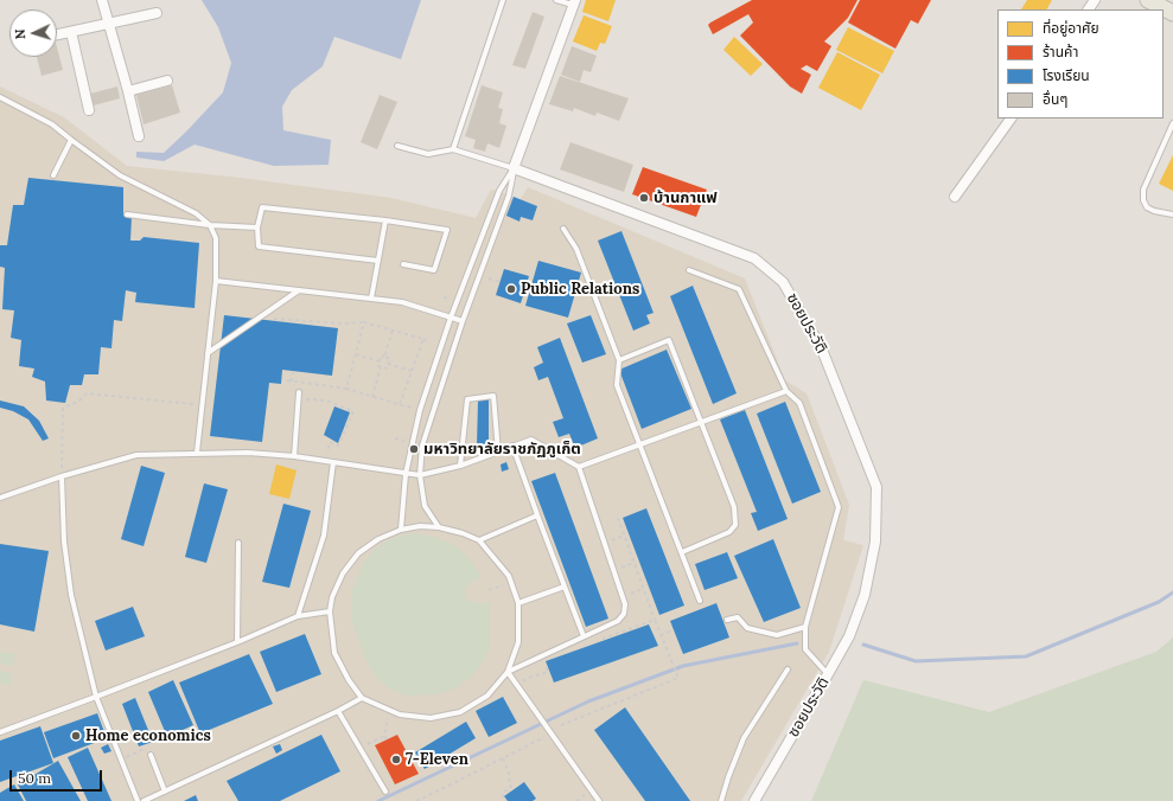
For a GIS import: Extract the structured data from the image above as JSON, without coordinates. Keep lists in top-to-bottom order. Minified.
{"streets":{"street":["ซอยประวัติ"]},"places":["บ้านกาแฟ","Public Relations","มหาวิทยาลัยราชภัฏภูเก็ต","Home economics","7-Eleven"],"legend":["ที่อยู่อาศัย","ร้านค้า","โรงเรียน","อื่นๆ"],"scale_bar":"50 m","north":"left"}
